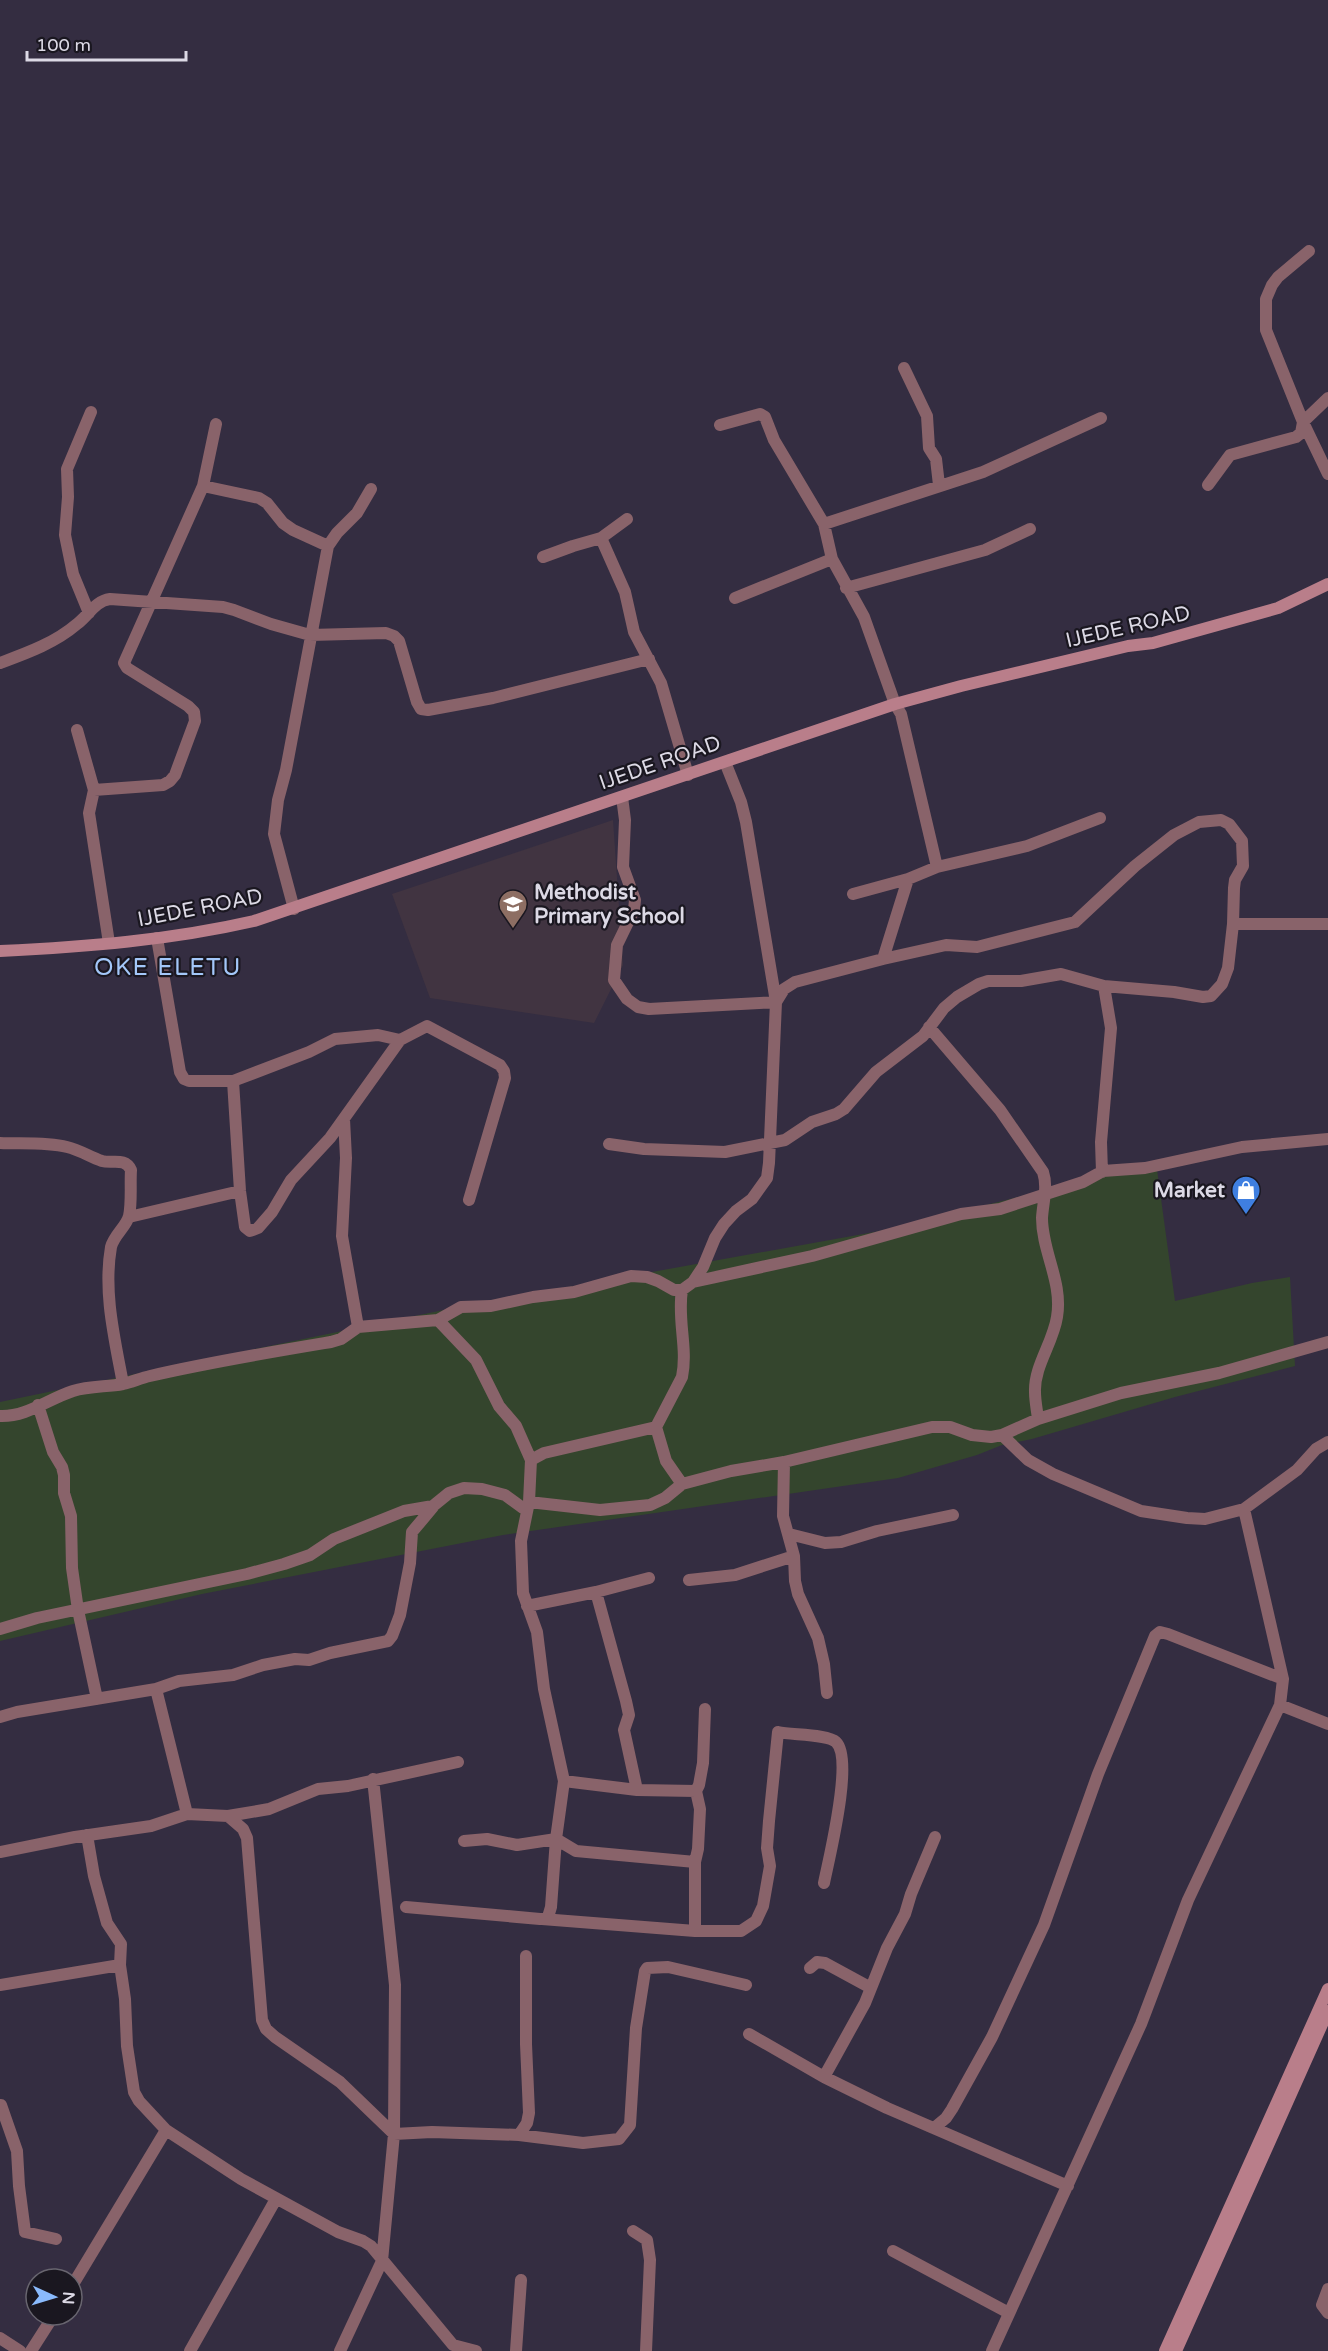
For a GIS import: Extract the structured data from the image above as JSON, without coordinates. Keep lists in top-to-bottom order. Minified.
{"streets":{"main road":["IJEDE ROAD"]},"districts":["OKE ELETU"],"places":{"school or university":["Methodist Primary School"],"shop":["Market"]},"scale_bar":"100 m","north":"right"}
